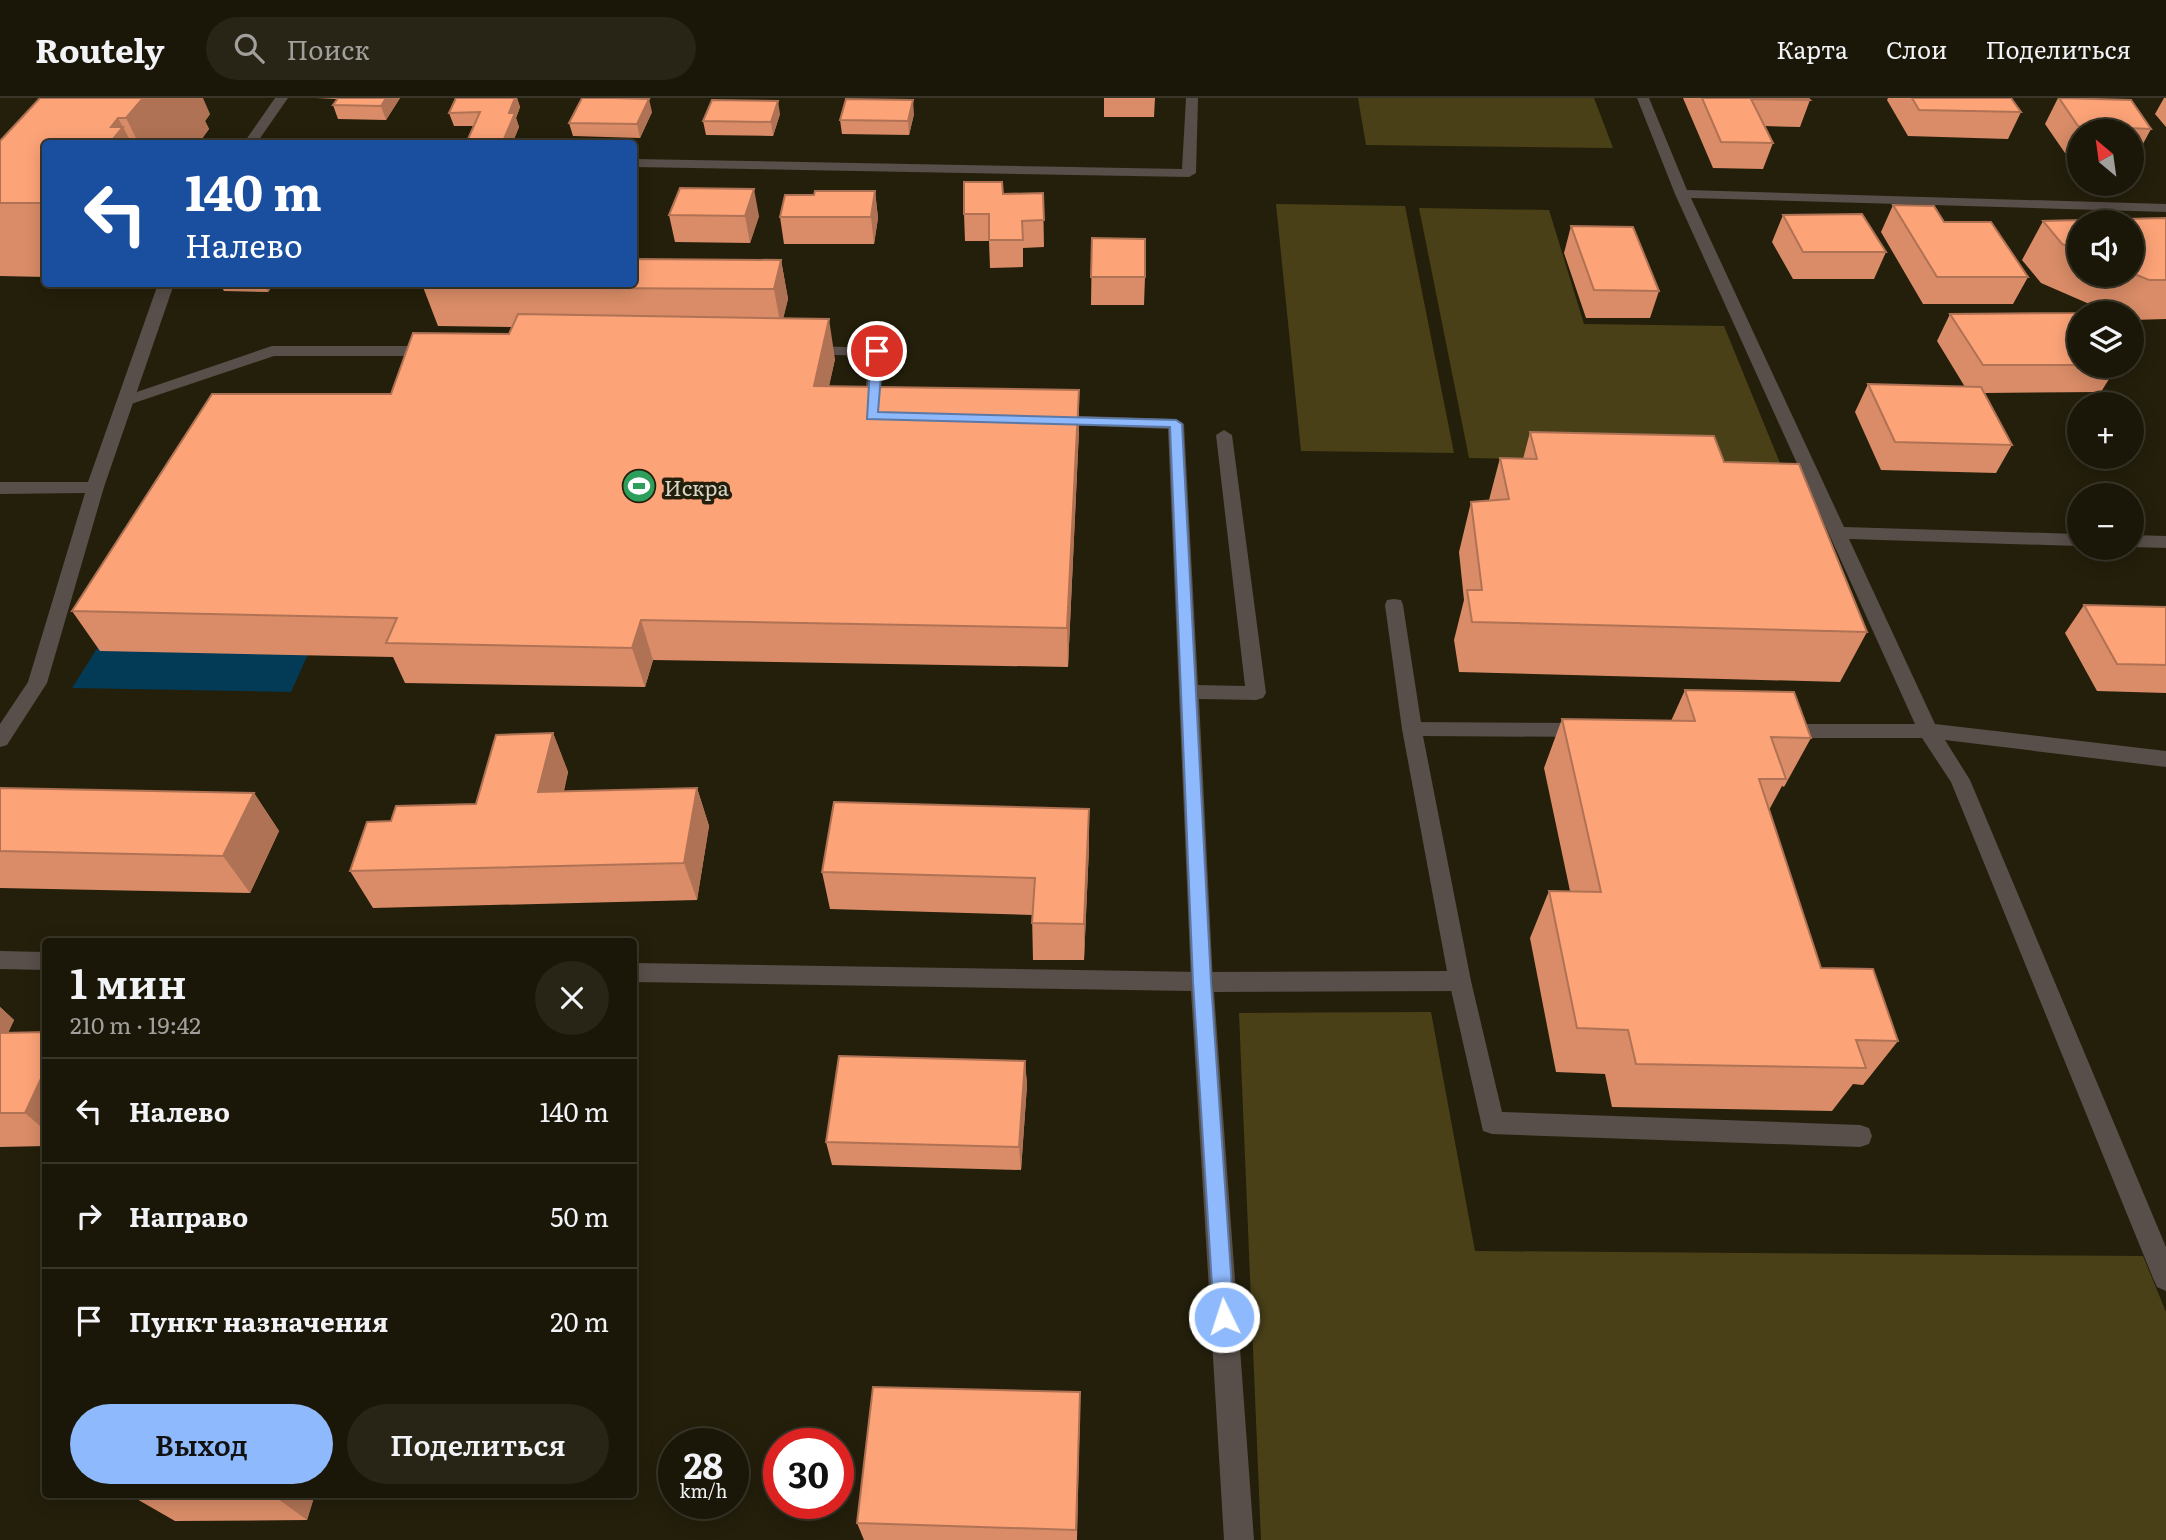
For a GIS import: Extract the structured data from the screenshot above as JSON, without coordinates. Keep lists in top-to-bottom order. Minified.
{"places":{"sports":["Искра"]},"north":"top left","page":{"header":"Routely","search":"Поиск","nav":["Карта","Слои","Поделиться"],"map_buttons":["+","−"],"turn":["140 m","Налево"],"heading":["1 мин","210 m · 19:42"],"list":[{"name":"Налево","value":"140 m"},{"name":"Направо","value":"50 m"},{"name":"Пункт назначения","value":"20 m"}],"buttons":["Выход","Поделиться"],"speed":"28 km/h","limit":"30"}}
